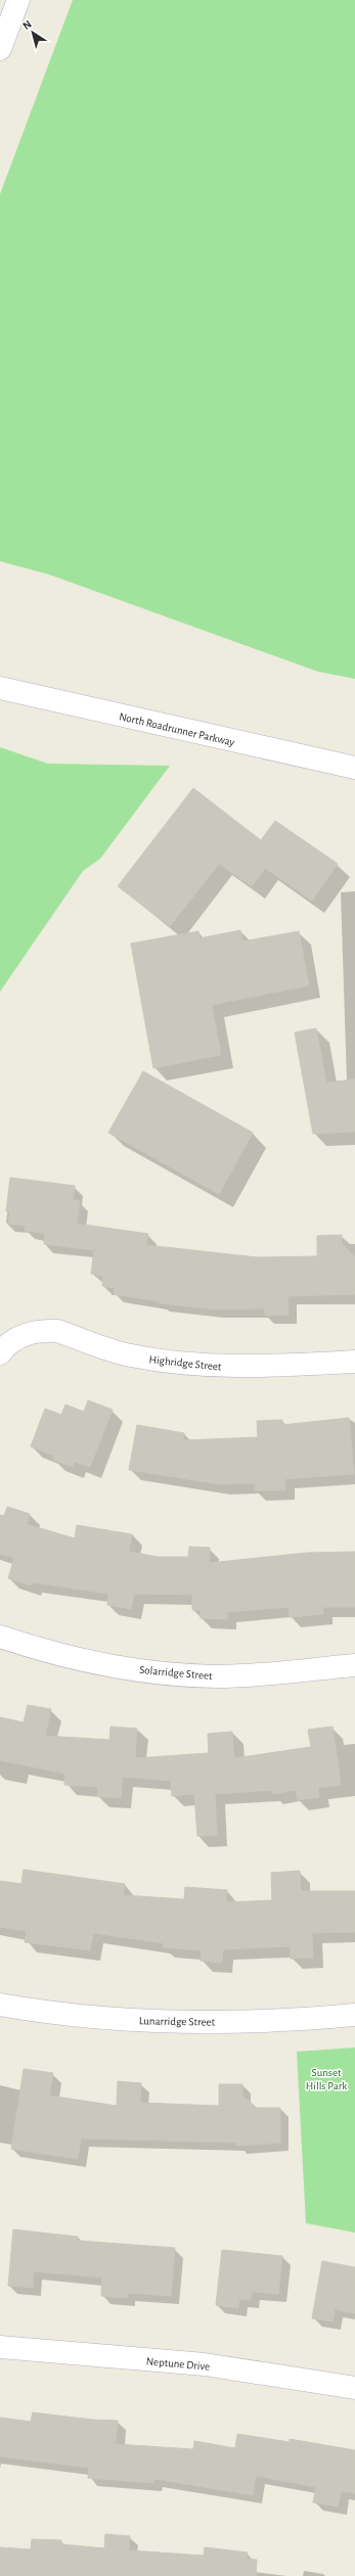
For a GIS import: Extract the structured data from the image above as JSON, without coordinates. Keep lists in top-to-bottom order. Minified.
{"streets":{"street":["North Roadrunner Parkway","Highridge Street","Solarridge Street","Lunarridge Street","Neptune Drive"]},"parks":["Sunset Hills Park"],"north":"top left"}
